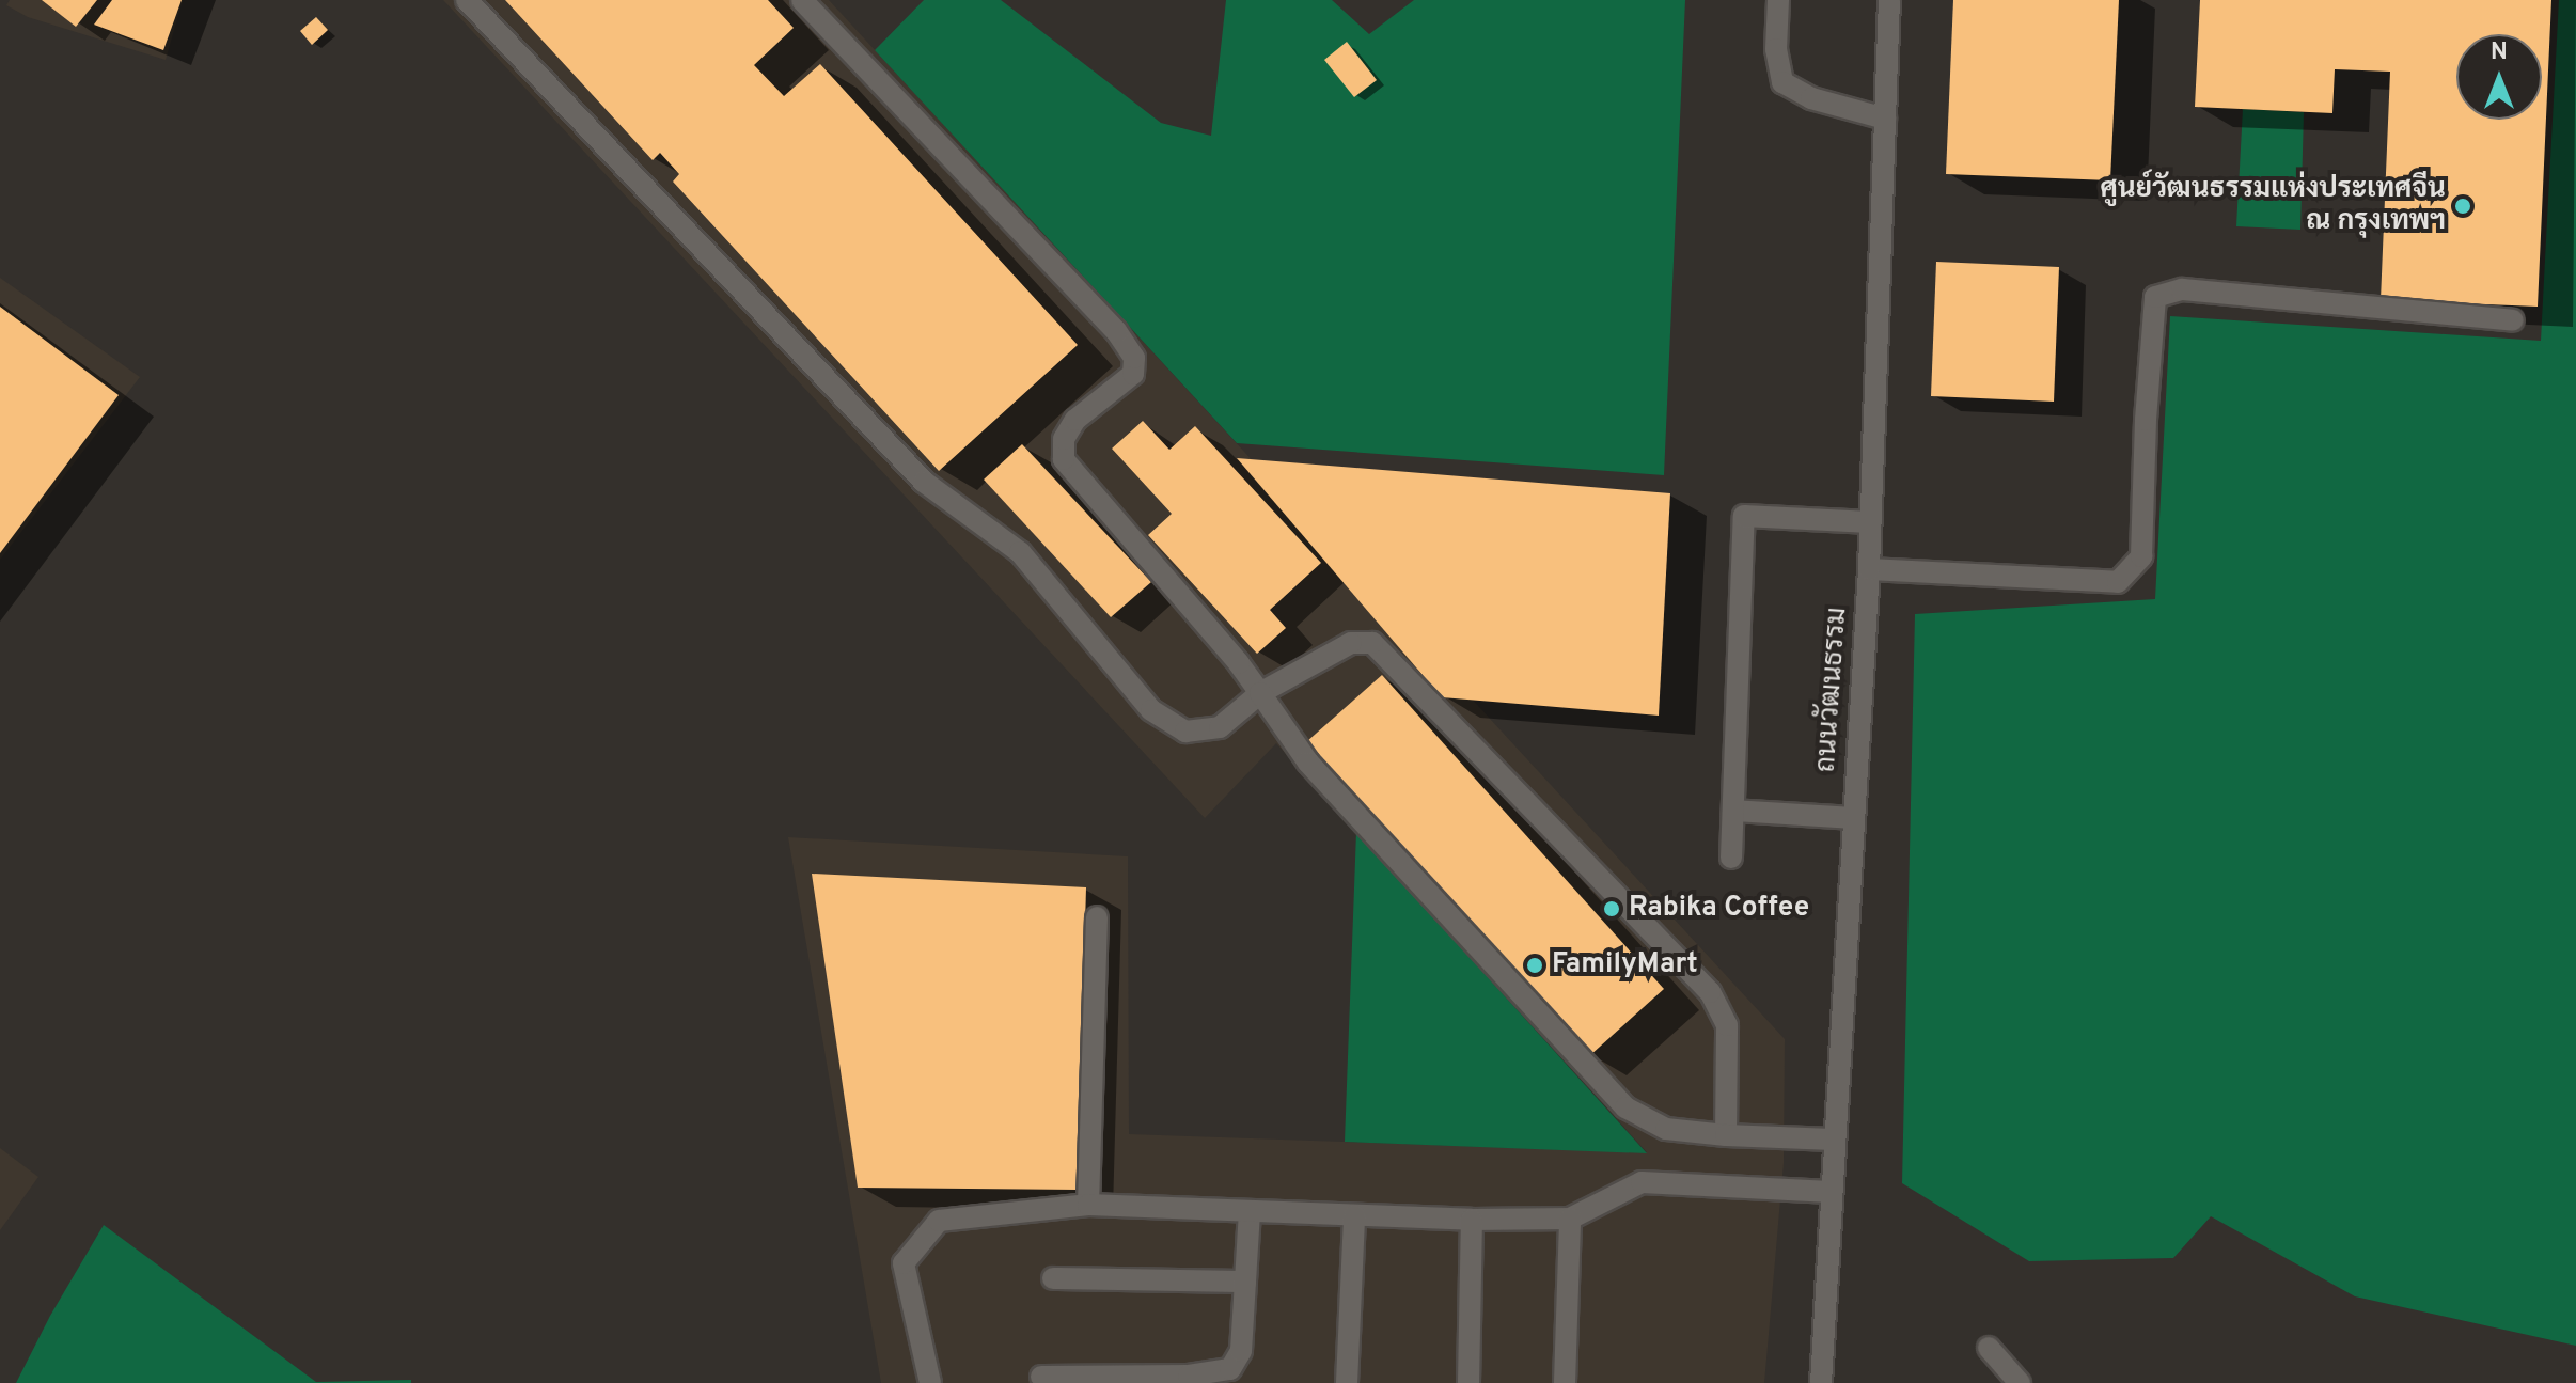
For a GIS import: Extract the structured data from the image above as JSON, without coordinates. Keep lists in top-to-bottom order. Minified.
{"streets":{"street":["ถนนวัฒนธรรม"]},"places":["ศูนย์วัฒนธรรมแห่งประเทศจีน ณ กรุงเทพฯ","Rabika Coffee","FamilyMart"],"north":"top"}
